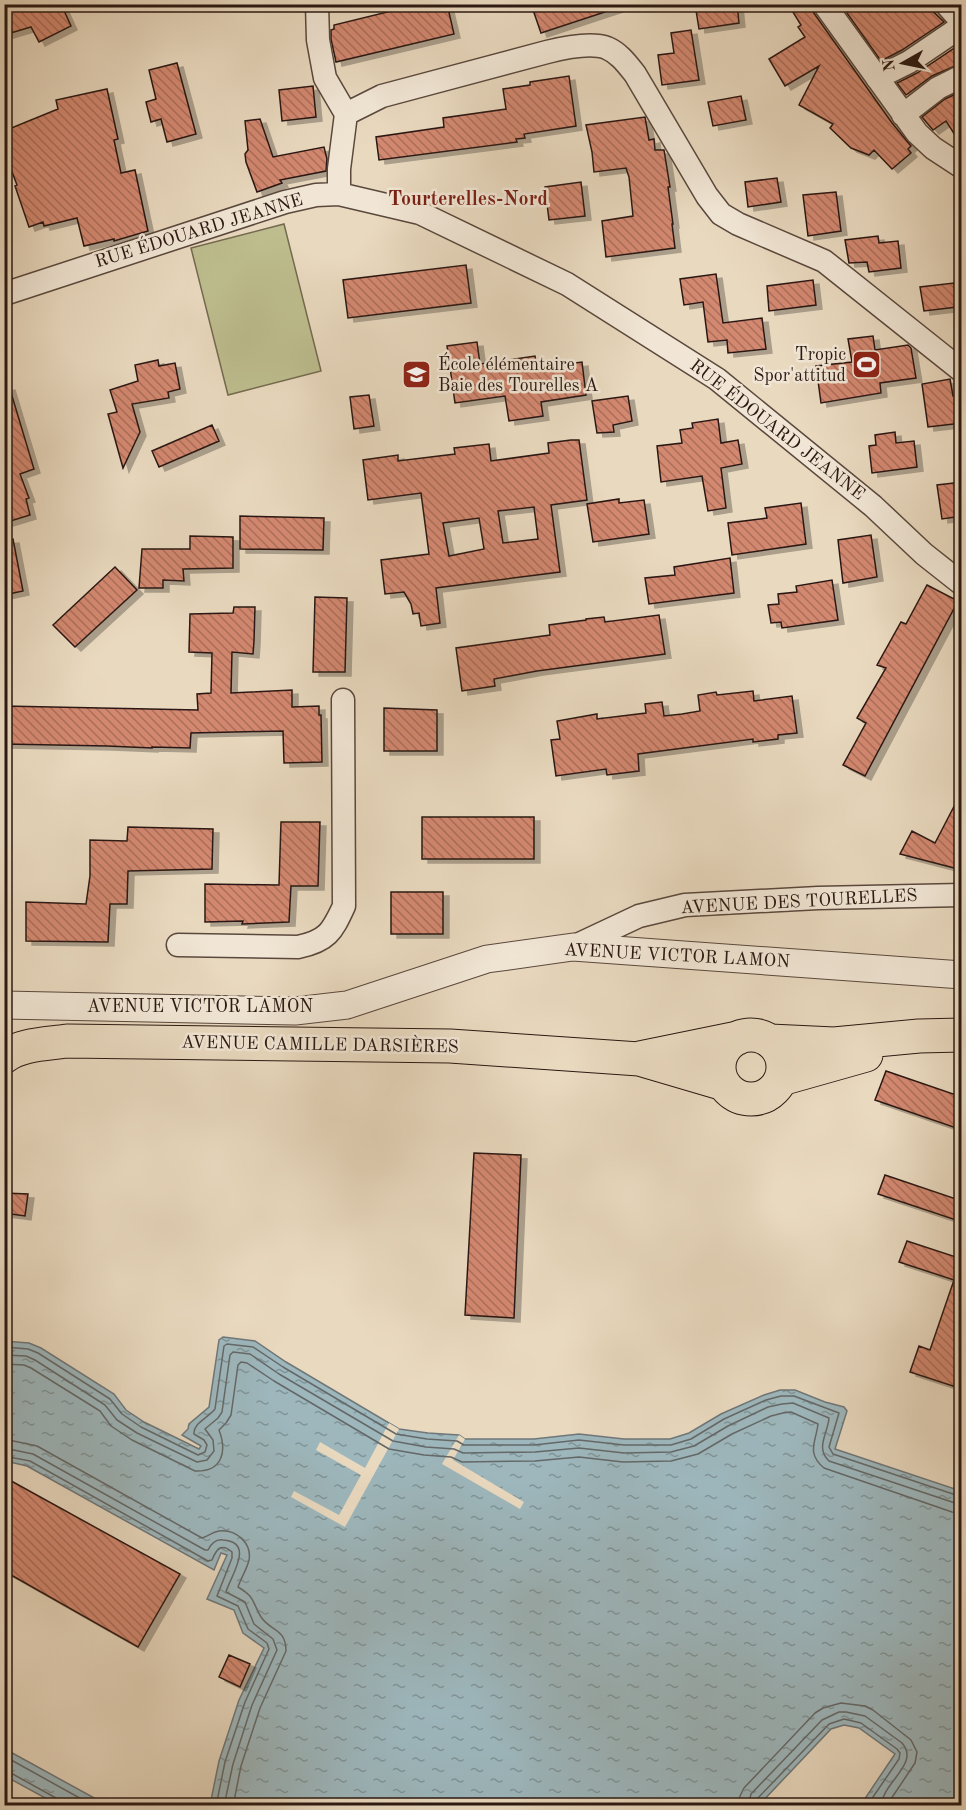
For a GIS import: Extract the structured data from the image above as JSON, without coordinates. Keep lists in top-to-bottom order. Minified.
{"streets":{"main road":["AVENUE CAMILLE DARSIÈRES"],"street":["RUE ÉDOUARD JEANNE","AVENUE DES TOURELLES","AVENUE VICTOR LAMON"]},"crossings":[["AVENUE DES TOURELLES","AVENUE VICTOR LAMON"]],"districts":["Tourterelles-Nord"],"places":{"sports":["Tropic Spor'attitud"],"school or university":["École élémentaire Baie des Tourelles A"]},"north":"left"}
